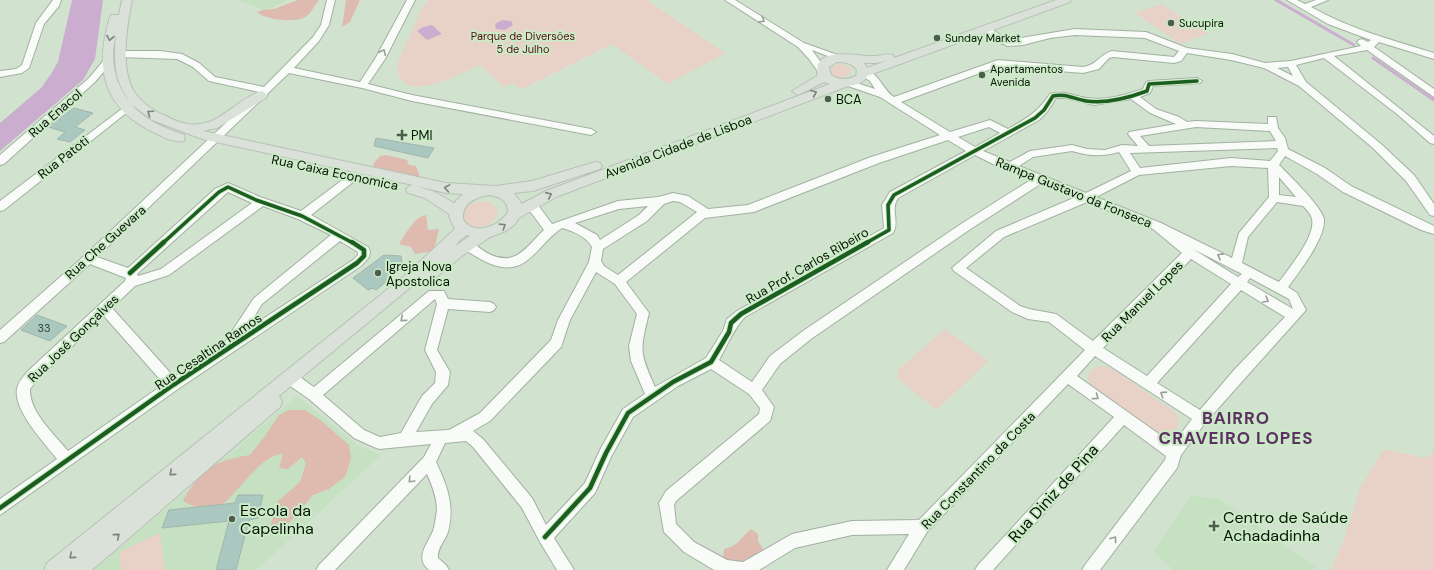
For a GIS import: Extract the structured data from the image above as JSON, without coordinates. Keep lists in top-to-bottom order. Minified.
{"streets":{"main road":["Avenida Cidade de Lisboa","Rua Caixa Economica"],"street":["Rua Enacol","Rua Patoti","Rampa Gustavo da Fonseca","Rua Che Guevara","Rua Prof. Carlos Ribeiro","Rua Manuel Lopes","Rua José Gonçalves","Rua Cesaltina Ramos","Rua Constantino da Costa","Rua Diniz de Pina"]},"crossings":[["Avenida Cidade de Lisboa","Rua Caixa Economica"],["Avenida Cidade de Lisboa","Rampa Gustavo da Fonseca"],["Rua Caixa Economica","Rua Che Guevara"],["Rampa Gustavo da Fonseca","Rua Prof. Carlos Ribeiro"],["Rampa Gustavo da Fonseca","Rua Manuel Lopes"],["Rua Manuel Lopes","Rua Constantino da Costa"],["Rua José Gonçalves","Rua Cesaltina Ramos"]],"districts":["BAIRRO CRAVEIRO LOPES"],"parks":["Parque de Diversões 5 de Julho"],"places":{"other":["Sucupira","Sunday Market","Apartamentos Avenida","BCA","Igreja Nova Apostolica","Escola da Capelinha"],"health":["PMI","Centro de Saúde Achadadinha"]},"house_numbers":["33"]}
